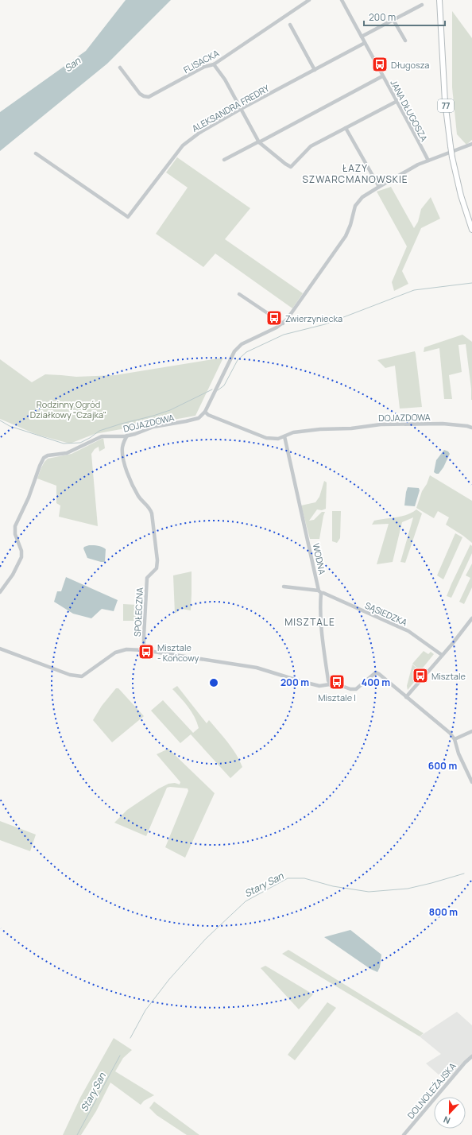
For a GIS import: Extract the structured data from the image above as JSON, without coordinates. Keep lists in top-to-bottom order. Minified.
{"streets":{"main road":["77"],"street":["FLISACKA","ALEKSANDRA FREDRY","JANA DŁUGOSZA","DOJAZDOWA","WODNA","SPOŁECZNA","SĄSIEDZKA","DOLNOLEŻAJSKA"]},"crossings":[["ALEKSANDRA FREDRY","JANA DŁUGOSZA"],["DOJAZDOWA","WODNA"],["DOJAZDOWA","SPOŁECZNA"],["WODNA","SĄSIEDZKA"]],"districts":["ŁAZY SZWARCMANOWSKIE","MISZTALE"],"water":["San","Stary San"],"parks":["Rodzinny Ogród Działkowy \"Czajka\""],"places":{"bus stop":["Długosza","Zwierzyniecka","Misztale - Końcowy","Misztale","Misztale I"]},"scale_bar":"200 m","north":"bottom","rings":["200 m","400 m","600 m","800 m"]}
